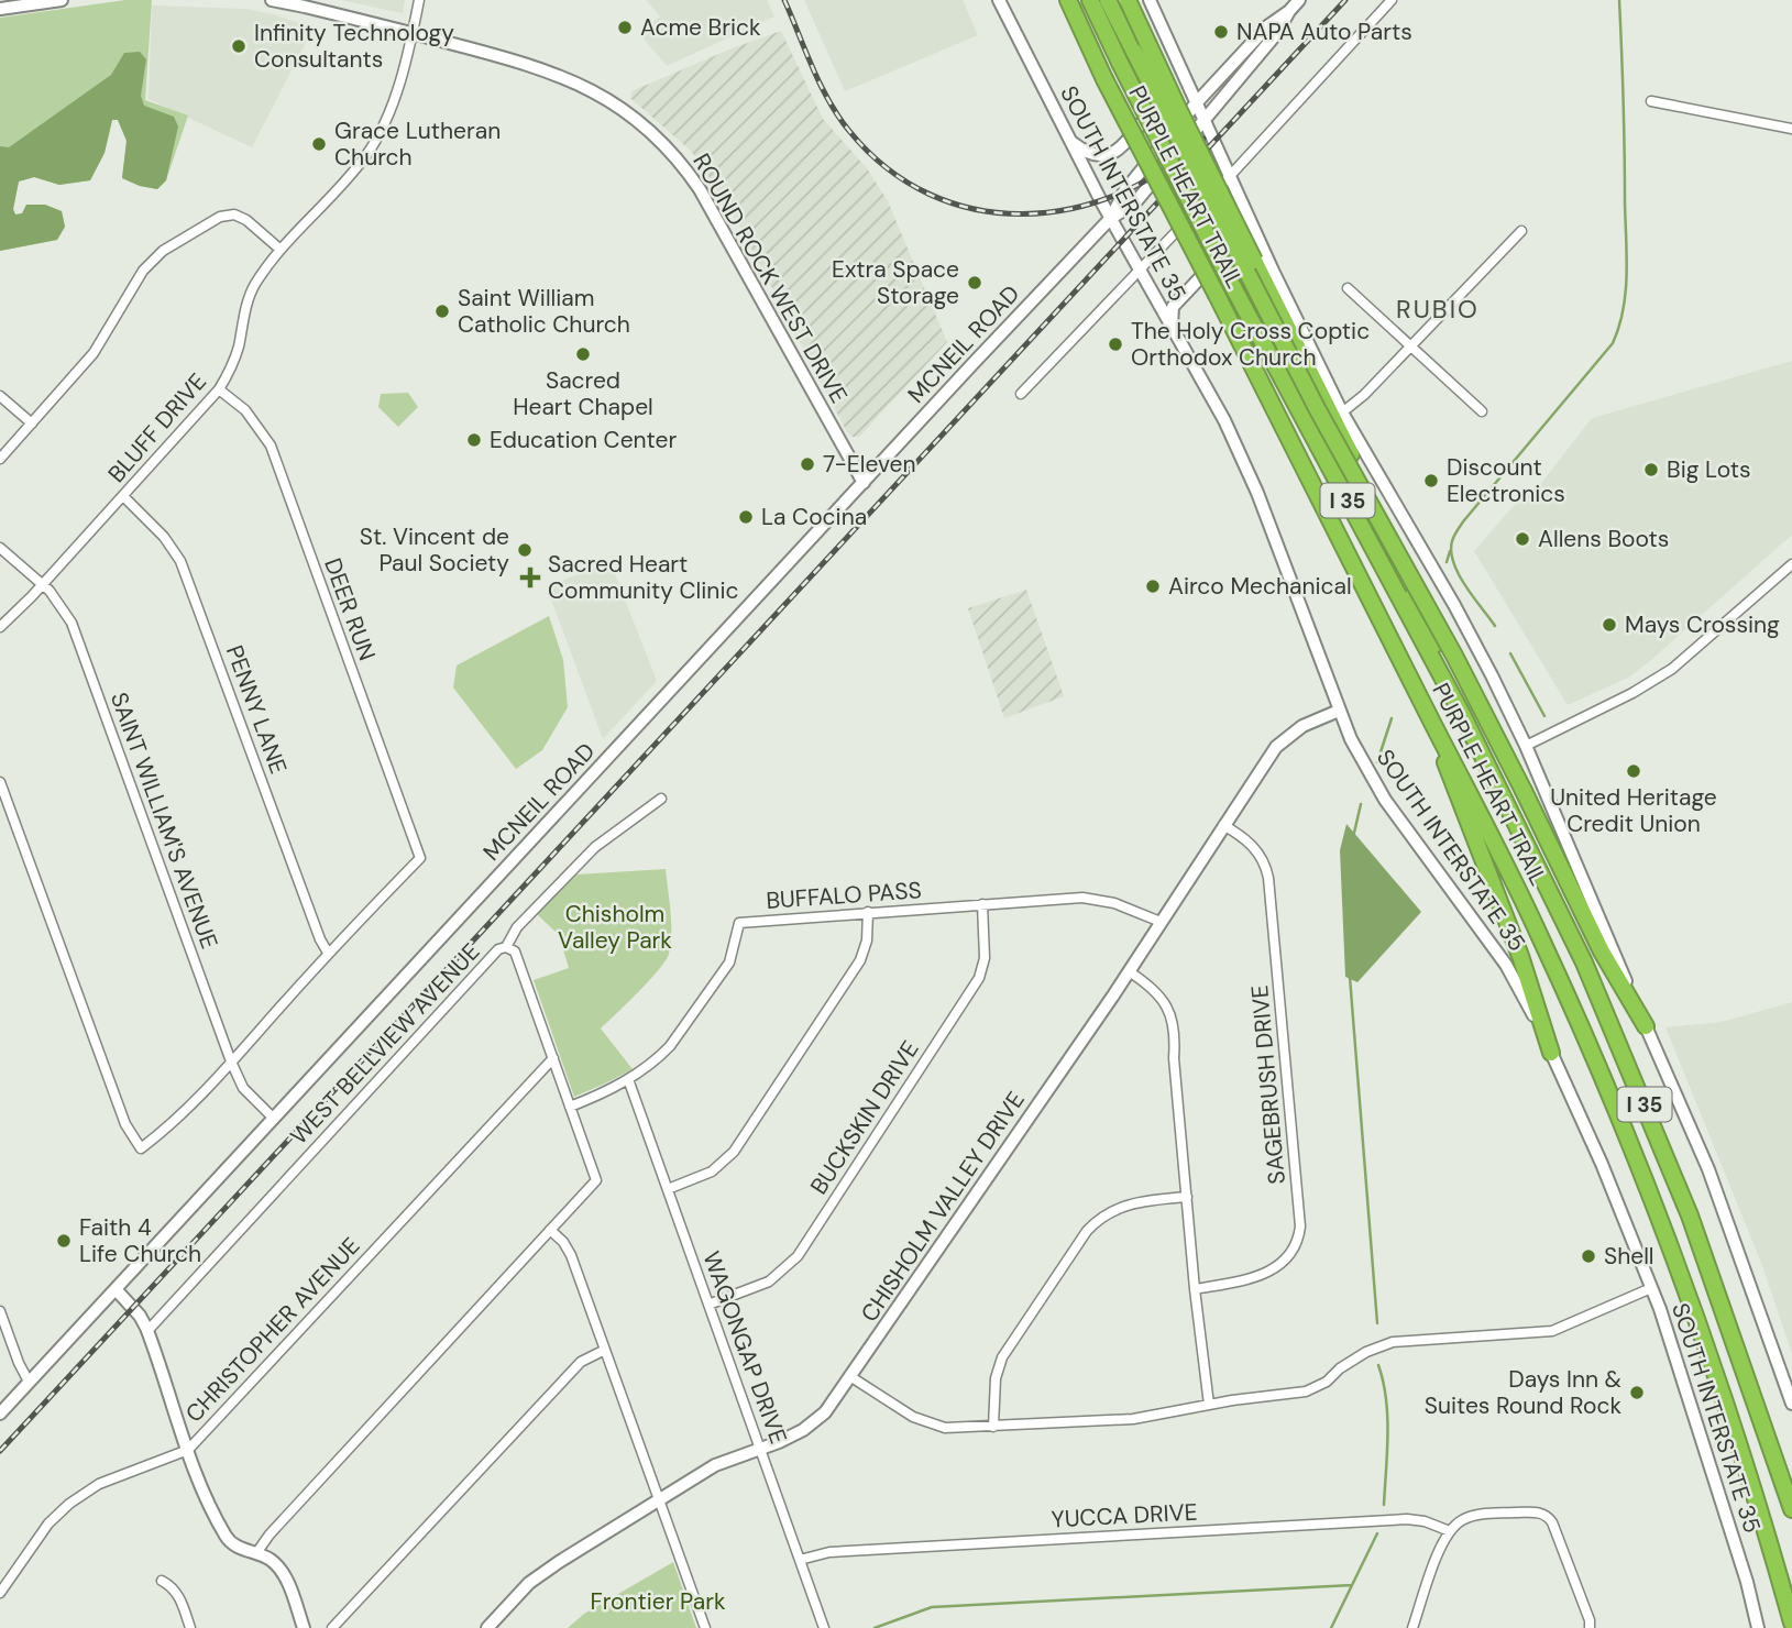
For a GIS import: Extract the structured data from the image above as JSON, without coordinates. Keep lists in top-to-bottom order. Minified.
{"streets":{"highway":["PURPLE HEART TRAIL","I 35"],"main road":["SOUTH INTERSTATE 35","ROUND ROCK WEST DRIVE","MCNEIL ROAD","CHISHOLM VALLEY DRIVE"],"street":["BLUFF DRIVE","DEER RUN","PENNY LANE","SAINT WILLIAM'S AVENUE","BUFFALO PASS","WEST BELLVIEW AVENUE","SAGEBRUSH DRIVE","BUCKSKIN DRIVE","CHRISTOPHER AVENUE","WAGONGAP DRIVE","YUCCA DRIVE"]},"crossings":[["SOUTH INTERSTATE 35","MCNEIL ROAD"],["SOUTH INTERSTATE 35","CHISHOLM VALLEY DRIVE"],["ROUND ROCK WEST DRIVE","MCNEIL ROAD"],["ROUND ROCK WEST DRIVE","BLUFF DRIVE"],["MCNEIL ROAD","SAINT WILLIAM'S AVENUE"],["BLUFF DRIVE","DEER RUN"],["BLUFF DRIVE","PENNY LANE"],["BLUFF DRIVE","SAINT WILLIAM'S AVENUE"],["DEER RUN","PENNY LANE"],["BUFFALO PASS","BUCKSKIN DRIVE"],["BUFFALO PASS","CHISHOLM VALLEY DRIVE"],["BUFFALO PASS","WAGONGAP DRIVE"],["SAGEBRUSH DRIVE","CHISHOLM VALLEY DRIVE"],["BUCKSKIN DRIVE","WAGONGAP DRIVE"],["CHISHOLM VALLEY DRIVE","WAGONGAP DRIVE"],["WAGONGAP DRIVE","YUCCA DRIVE"]],"districts":["RUBIO"],"parks":["Chisholm Valley Park","Frontier Park"],"places":{"other":["Acme Brick","NAPA Auto Parts","Infinity Technology Consultants","Grace Lutheran Church","Extra Space Storage","Saint William Catholic Church","The Holy Cross Coptic Orthodox Church","Sacred Heart Chapel","Education Center","7-Eleven","Big Lots","Discount Electronics","La Cocina","Allens Boots","St. Vincent de Paul Society","Airco Mechanical","Mays Crossing","United Heritage Credit Union","Faith 4 Life Church","Shell","Days Inn & Suites Round Rock"],"health":["Sacred Heart Community Clinic"]}}
